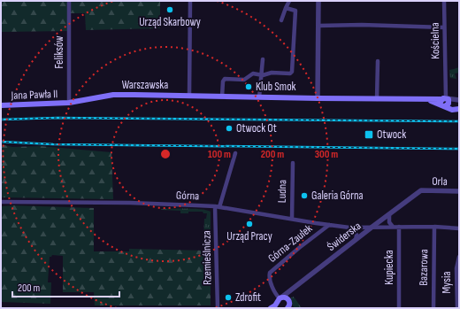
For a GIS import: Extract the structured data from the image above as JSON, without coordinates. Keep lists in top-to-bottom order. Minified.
{"streets":{"main road":["Warszawska","Jana Pawła II","Świderska"],"street":["Kościelna","Feliksów","Orla","Ludna","Górna","Górna-Zaułek","Rzemieślnicza","Kupiecka","Bazarowa","Mysia"]},"crossings":[["Kościelna","Warszawska"],["Feliksów","Warszawska"],["Feliksów","Jana Pawła II"],["Warszawska","Jana Pawła II"],["Orla","Świderska"],["Ludna","Górna"],["Górna","Świderska"],["Górna","Górna-Zaułek"],["Górna","Rzemieślnicza"],["Górna","Kupiecka"],["Górna","Bazarowa"],["Świderska","Górna-Zaułek"]],"places":{"other":["Urząd Skarbowy","Klub Smok","Otwock Ot","Galeria Górna","Urząd Pracy","Zdrofit"],"transit":["Otwock"]},"scale_bar":"200 m","rings":["100 m","200 m","300 m"]}
